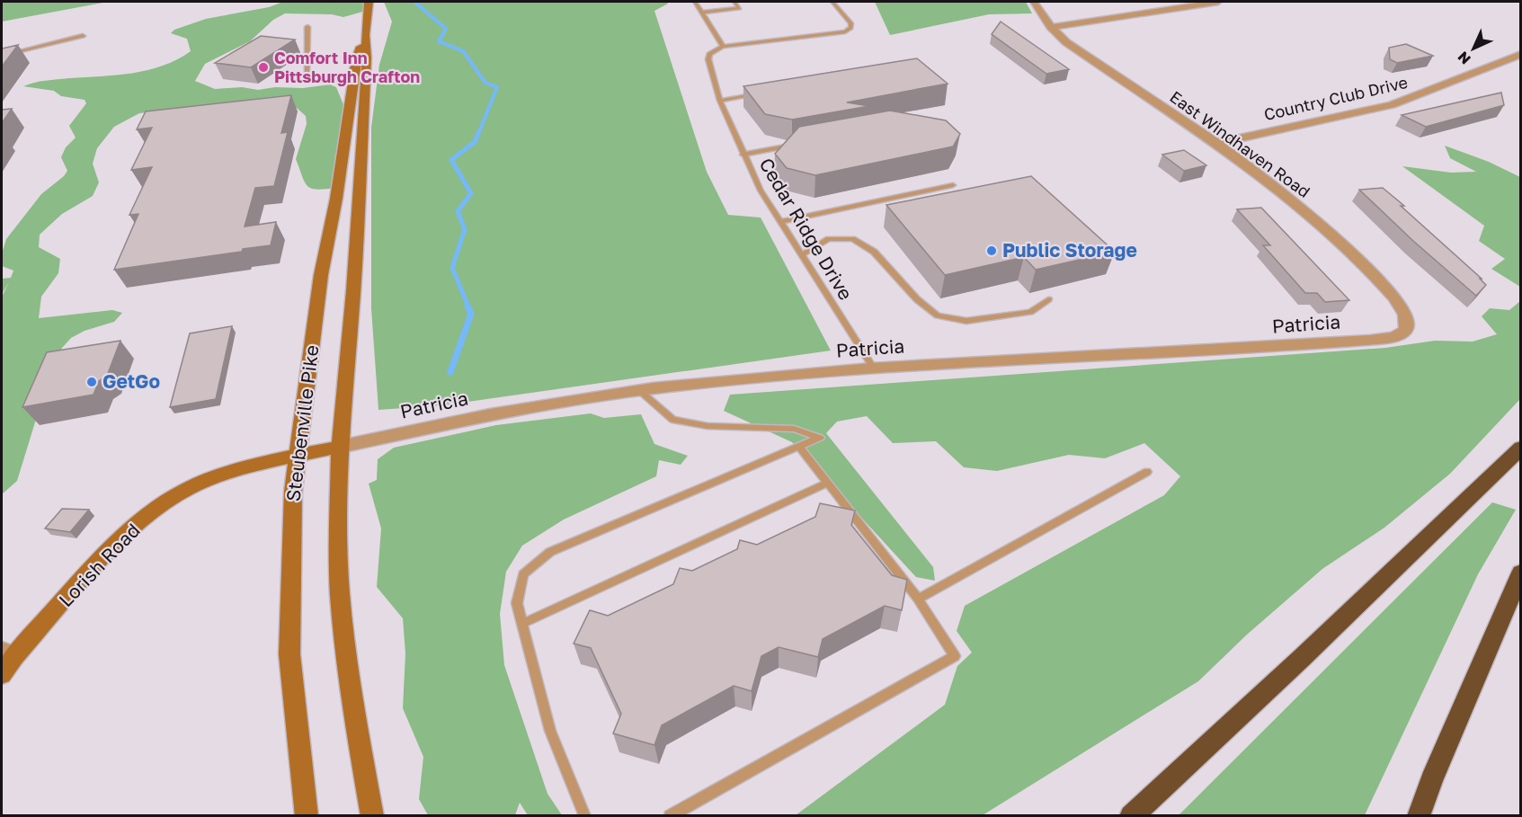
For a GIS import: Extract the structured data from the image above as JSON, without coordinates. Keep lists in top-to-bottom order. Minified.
{"streets":{"main road":["Steubenville Pike","Lorish Road"],"street":["Country Club Drive","East Windhaven Road","Patricia"],"lane":["Cedar Ridge Drive"]},"crossings":[["Country Club Drive","East Windhaven Road"],["East Windhaven Road","Patricia"],["Cedar Ridge Drive","Patricia"],["Patricia","Steubenville Pike"],["Patricia","Lorish Road"],["Steubenville Pike","Lorish Road"]],"places":["Comfort Inn Pittsburgh Crafton","Public Storage","GetGo"],"north":"bottom left"}
